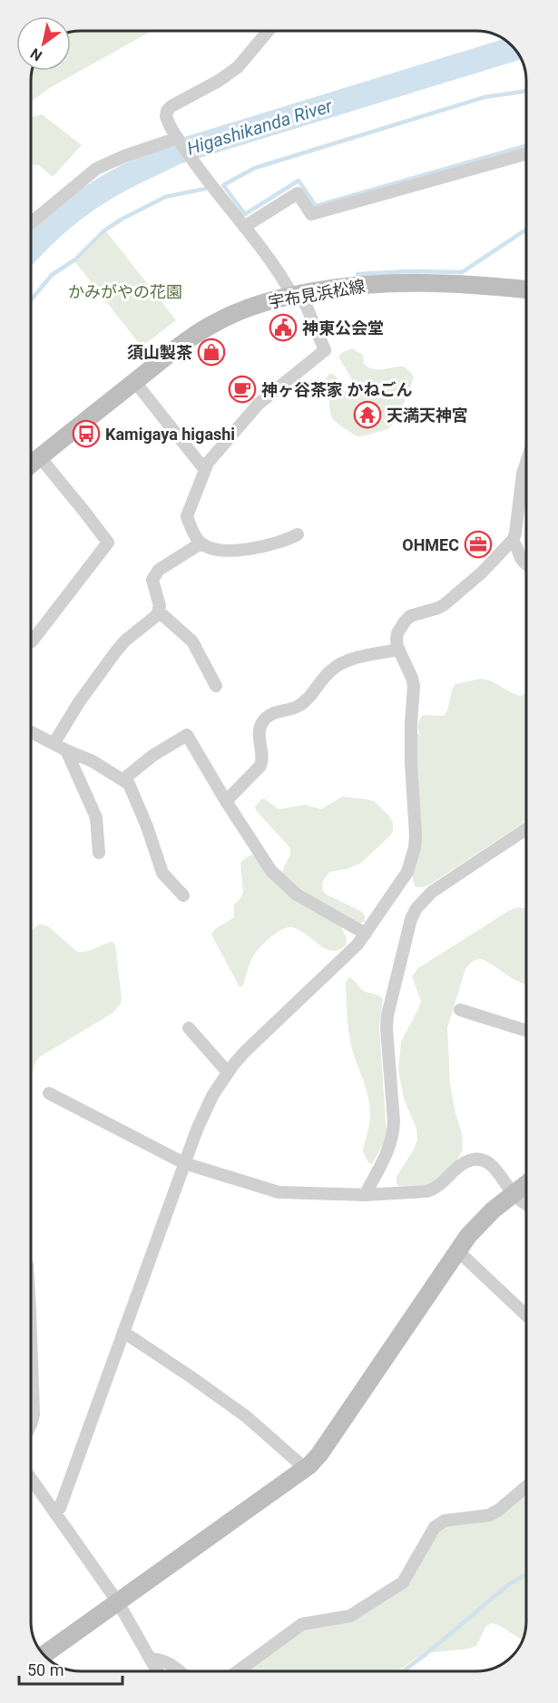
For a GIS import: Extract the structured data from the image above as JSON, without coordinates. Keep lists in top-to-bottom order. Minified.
{"streets":{"street":["宇布見浜松線"]},"water":["Higashikanda River"],"parks":["かみがやの花園"],"places":{"public building":["神東公会堂"],"shop":["須山製茶"],"cafe":["神ヶ谷茶家 かねごん"],"temple":["天満天神宮"],"bus stop":["Kamigaya higashi"],"office":["OHMEC"]},"scale_bar":"50 m","north":"bottom left"}
